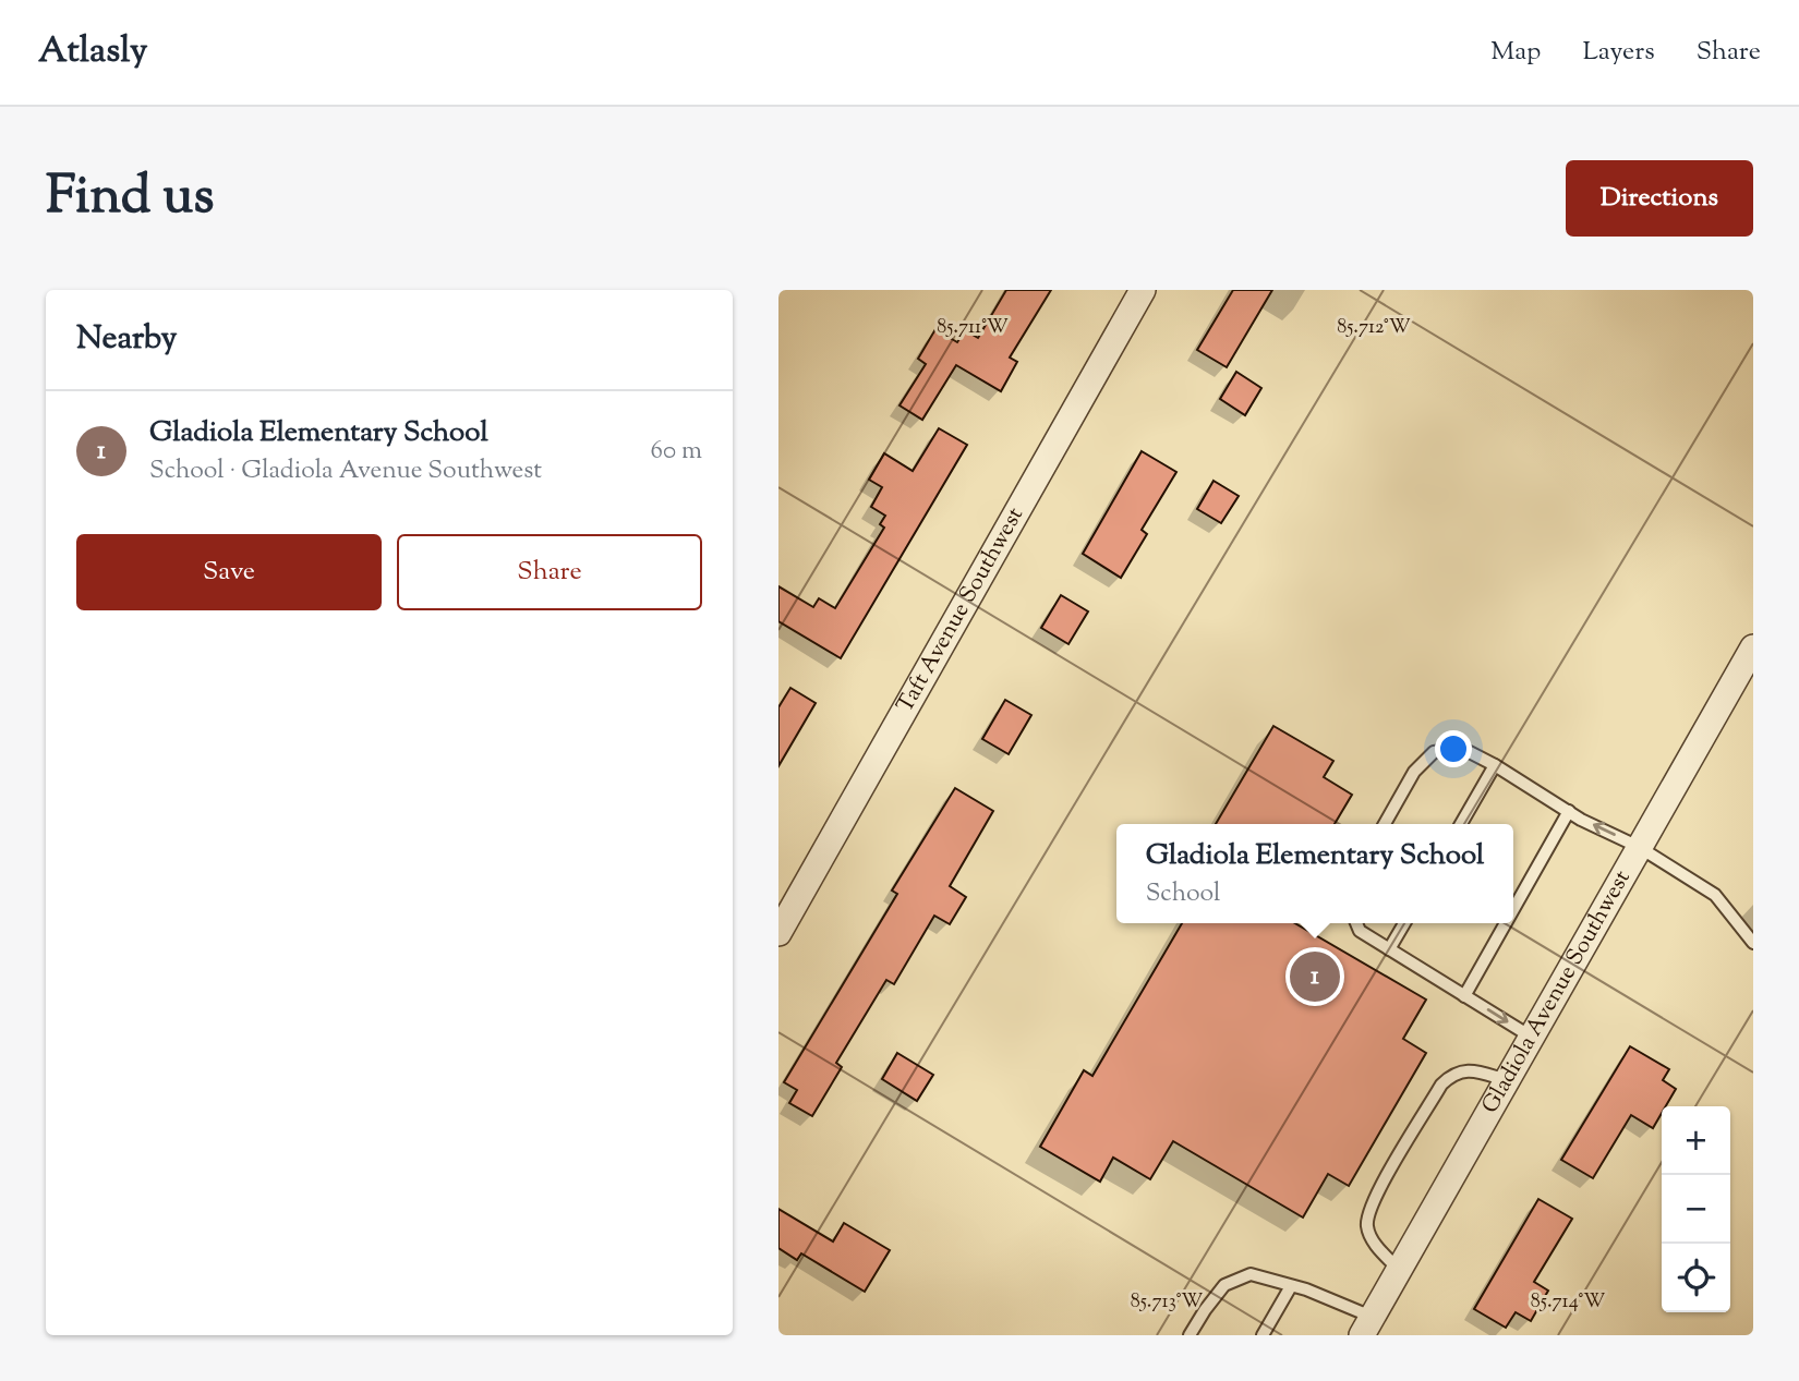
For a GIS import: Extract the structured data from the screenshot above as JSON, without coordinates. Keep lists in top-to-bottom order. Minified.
{"streets":{"street":["Taft Avenue Southwest","Gladiola Avenue Southwest"]},"page":{"header":"Atlasly","nav":["Map","Layers","Share"],"title":"Find us","buttons":["Directions",["Save","Share"]],"heading":"Nearby","list":[{"mark":"1","name":"Gladiola Elementary School","note":"School · Gladiola Avenue Southwest","value":"60 m"}],"popup":["Gladiola Elementary School","School"],"pins":"1","map_buttons":["+","−"]},"coordinates":["85.712°W","85.711°W","85.713°W","85.714°W"]}
